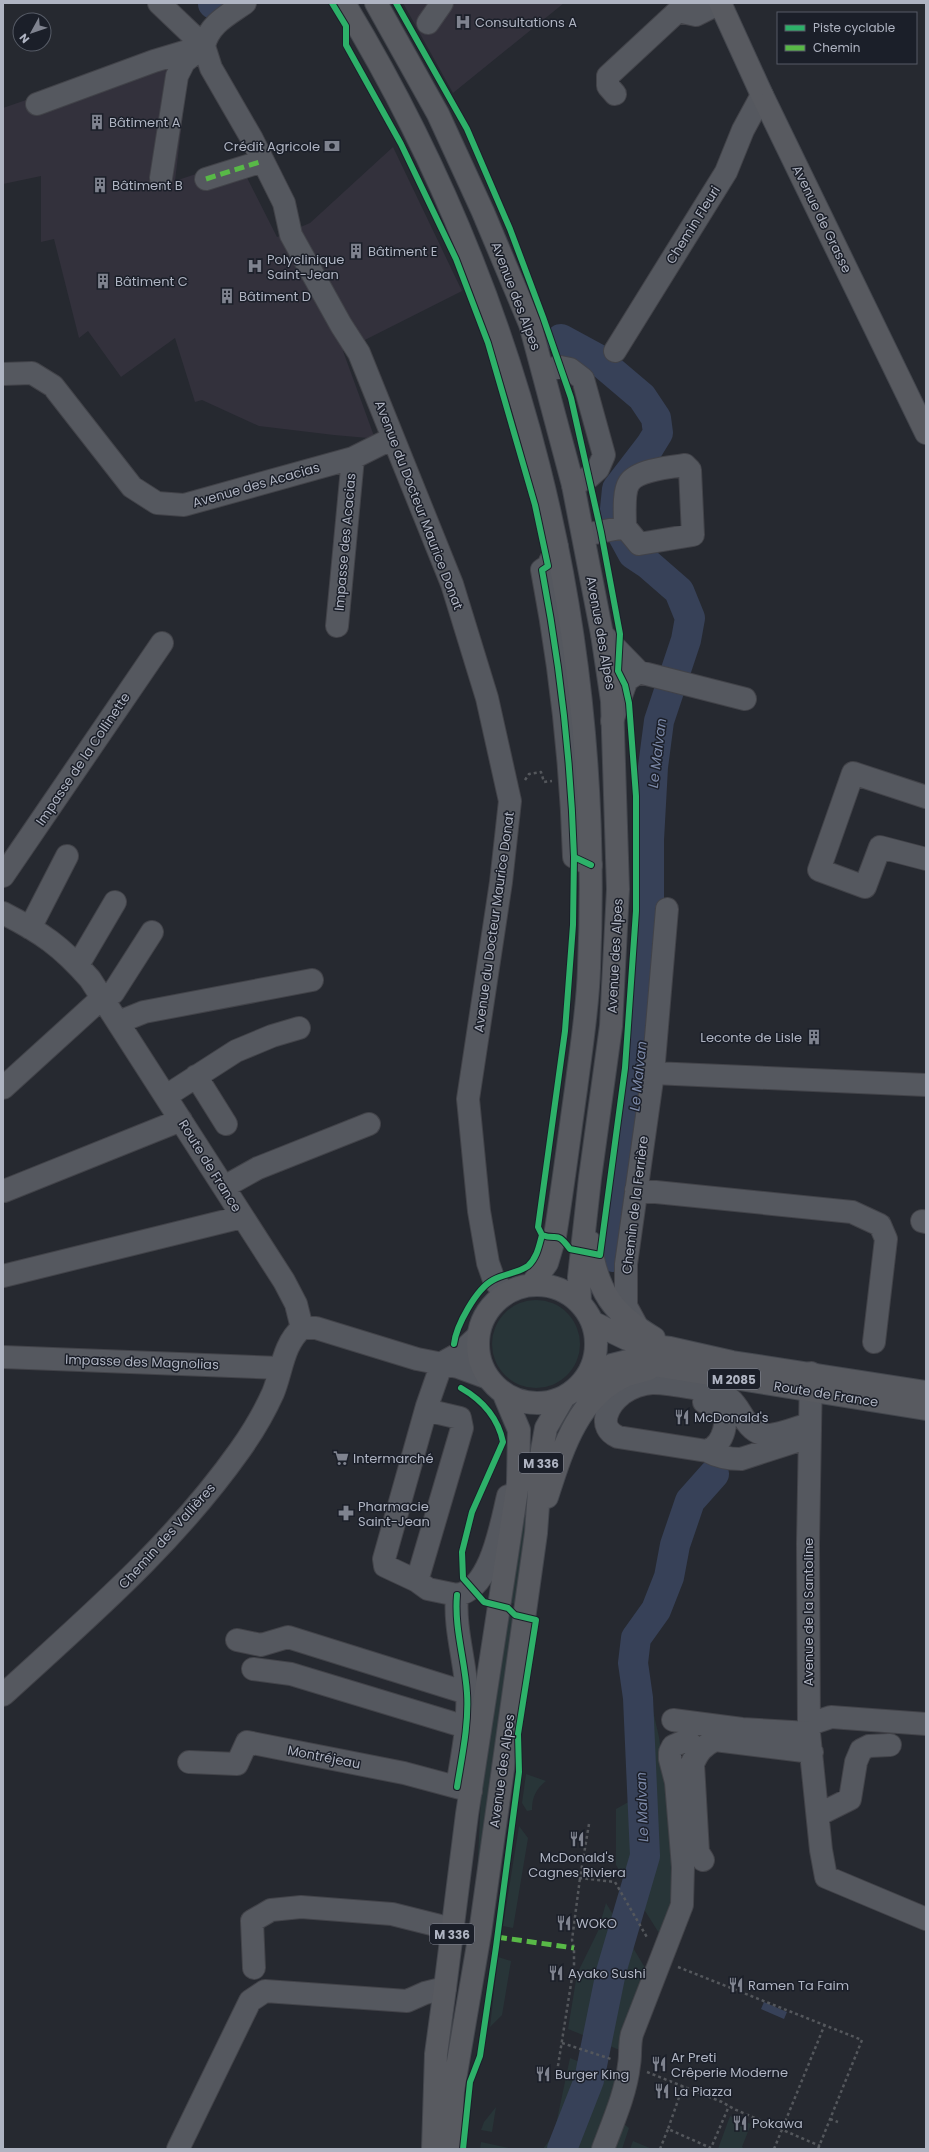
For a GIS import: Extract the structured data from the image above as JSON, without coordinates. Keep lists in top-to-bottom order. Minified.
{"streets":{"main road":["Avenue de Grasse","Avenue des Alpes","Route de France","M 2085","M 336"],"street":["Chemin Fleuri","Avenue des Acacias","Avenue du Docteur Maurice Donat","Impasse des Acacias","Impasse de la Collinette","Chemin de la Ferrière","Impasse des Magnolias","Chemin des Vallières","Avenue de la Santoline","Montréjeau"]},"crossings":[["Avenue de Grasse","Chemin Fleuri"],["Avenue des Alpes","Avenue du Docteur Maurice Donat"],["Avenue des Alpes","Route de France"],["Avenue des Alpes","M 336"],["Avenue des Acacias","Avenue du Docteur Maurice Donat"],["Avenue des Acacias","Impasse des Acacias"],["Avenue du Docteur Maurice Donat","Route de France"],["Avenue du Docteur Maurice Donat","M 336"],["Route de France","M 336"],["Route de France","Chemin des Vallières"],["Route de France","Avenue de la Santoline"],["Impasse des Magnolias","Chemin des Vallières"],["M 336","Montréjeau"]],"water":["Le Malvan"],"places":{"hospital":["Consultations A","Polyclinique Saint-Jean"],"building":["Bâtiment A","Bâtiment B","Bâtiment E","Bâtiment C","Bâtiment D","Leconte de Lisle"],"bank":["Crédit Agricole"],"restaurant":["McDonald's","McDonald's Cagnes Riviera","WOKO","Ayako Sushi","Ramen Ta Faim","Ar Preti Crêperie Moderne","Burger King","La Piazza","Pokawa"],"supermarket":["Intermarché"],"pharmacy":["Pharmacie Saint-Jean"]},"legend":["Piste cyclable","Chemin"],"north":"bottom left"}
